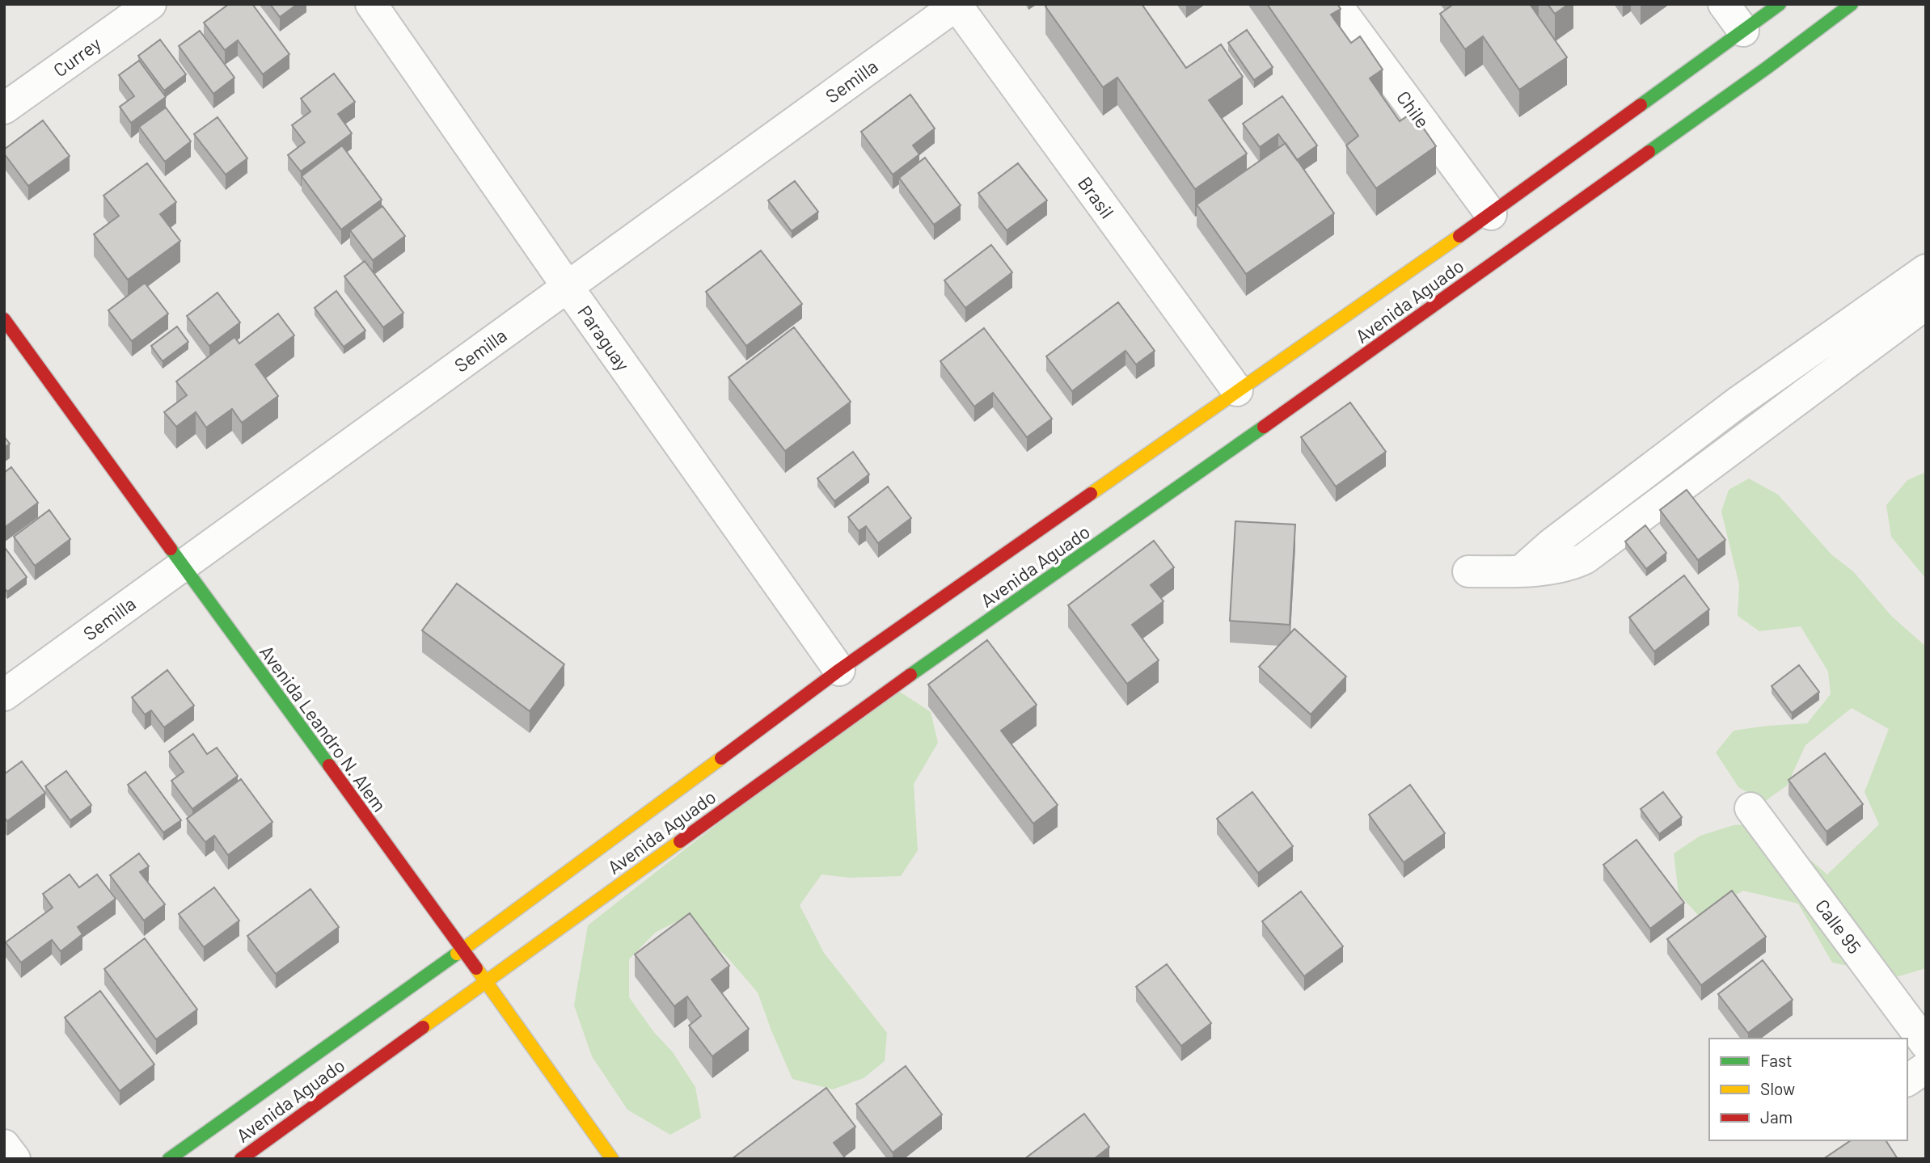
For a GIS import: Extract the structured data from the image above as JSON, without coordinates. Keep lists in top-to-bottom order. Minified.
{"streets":{"main road":["Avenida Aguado","Avenida Leandro N. Alem"],"street":["Currey","Semilla","Chile","Brasil","Paraguay","Calle 95"]},"crossings":[["Semilla","Brasil"],["Semilla","Paraguay"],["Semilla","Avenida Leandro N. Alem"],["Chile","Avenida Aguado"],["Brasil","Avenida Aguado"],["Avenida Aguado","Paraguay"],["Avenida Aguado","Avenida Leandro N. Alem"]],"legend":["Fast","Slow","Jam"]}
